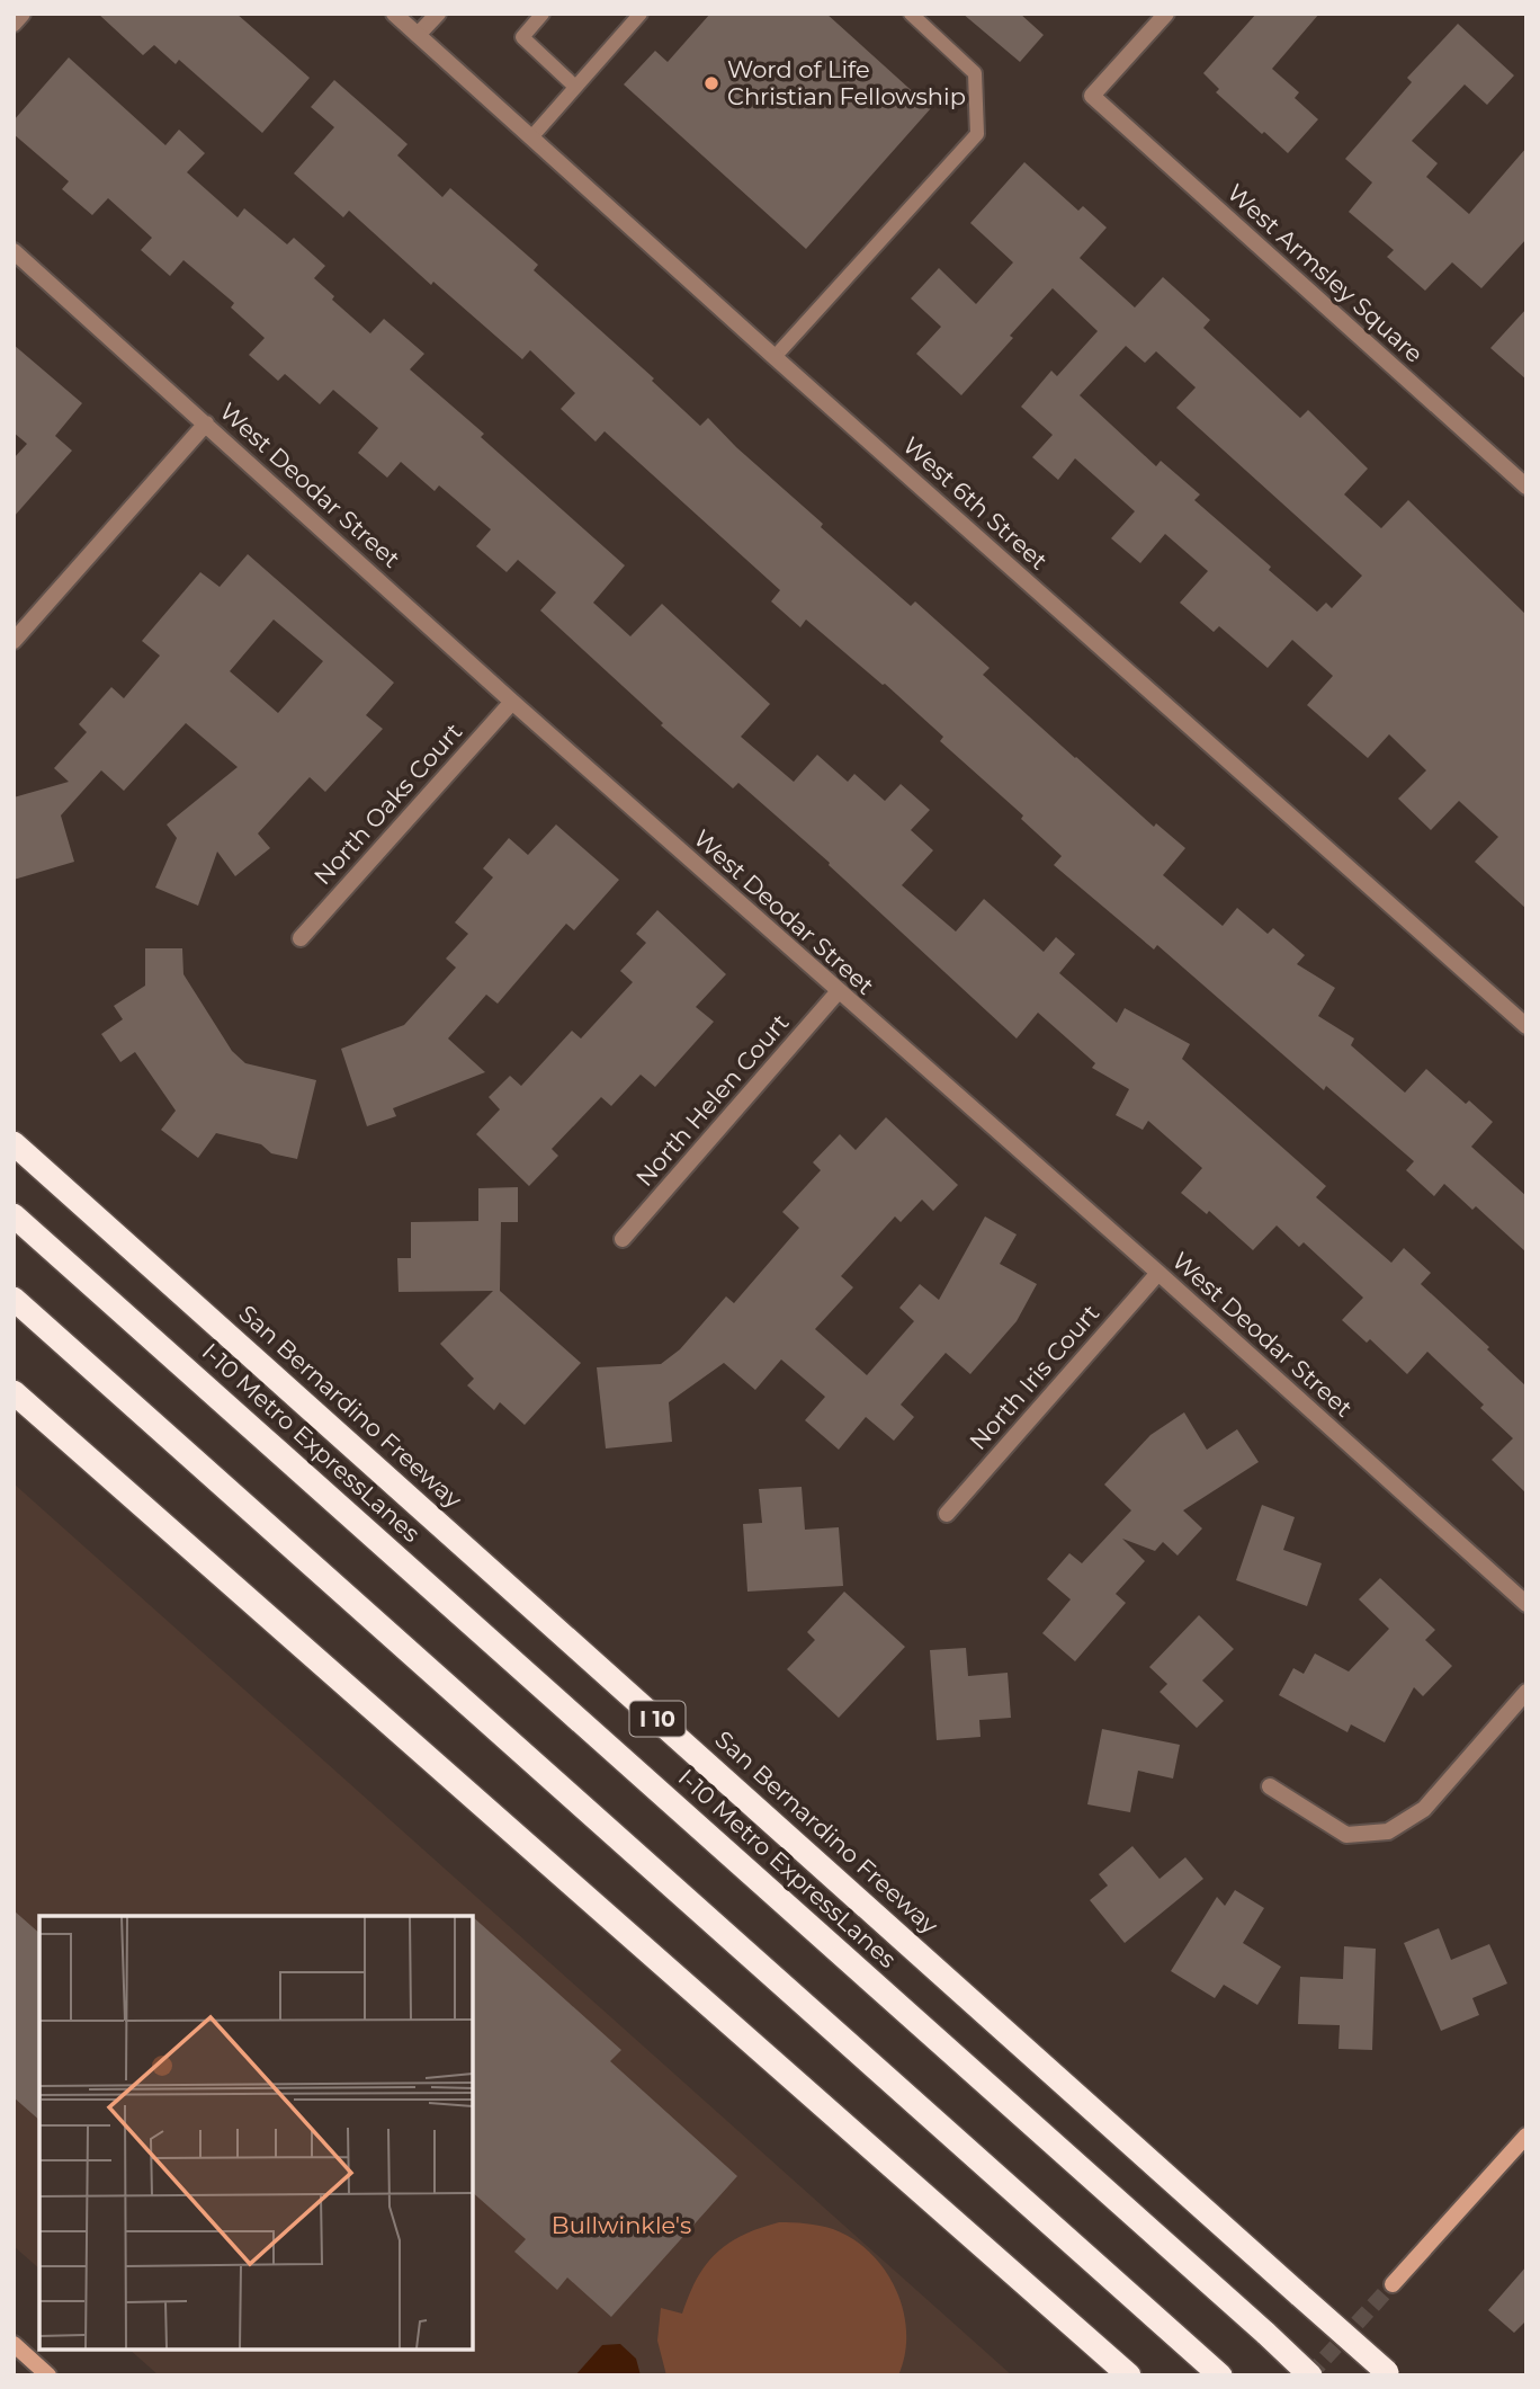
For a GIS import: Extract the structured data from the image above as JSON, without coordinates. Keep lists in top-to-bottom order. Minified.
{"streets":{"highway":["San Bernardino Freeway","I-10 Metro ExpressLanes","I 10"],"street":["West Armsley Square","West Deodar Street","West 6th Street","North Oaks Court","North Helen Court","North Iris Court"]},"crossings":[["West Deodar Street","North Oaks Court"],["West Deodar Street","North Helen Court"],["West Deodar Street","North Iris Court"]],"parks":["Bullwinkle's"],"places":["Word of Life Christian Fellowship"]}
